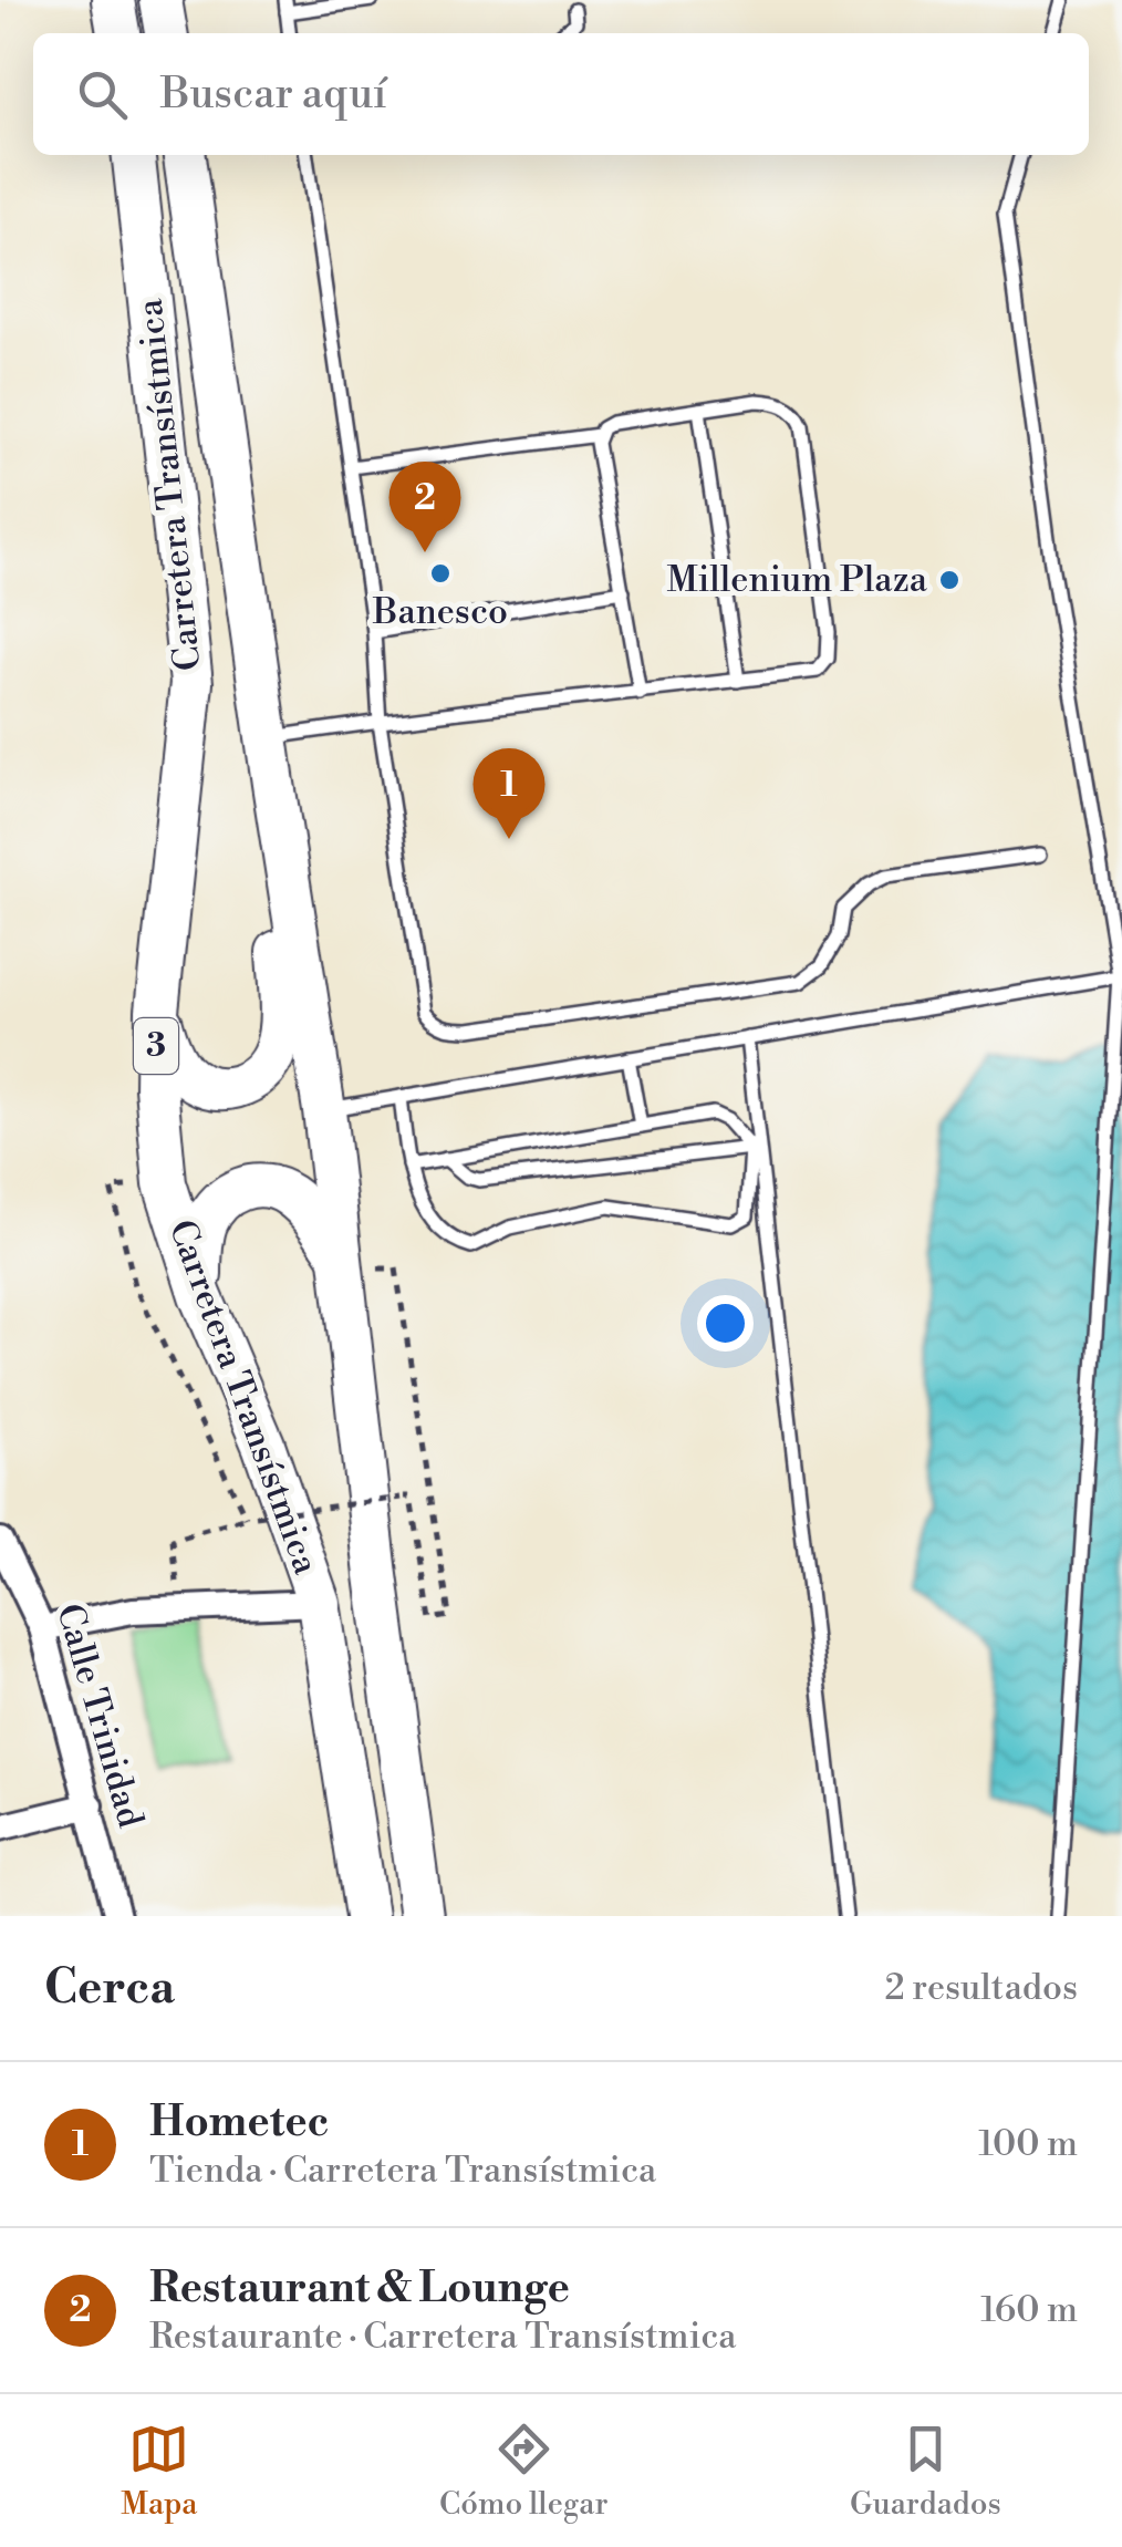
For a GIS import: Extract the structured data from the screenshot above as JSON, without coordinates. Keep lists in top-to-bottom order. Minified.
{"streets":{"main road":["Carretera Transístmica","3"],"street":["Calle Trinidad"]},"places":["Banesco","Millenium Plaza"],"page":{"search":"Buscar aquí","pins":["2","1"],"heading":["Cerca","2 resultados"],"list":[{"mark":"1","name":"Hometec","note":"Tienda · Carretera Transístmica","value":"100 m"},{"mark":"2","name":"Restaurant & Lounge","note":"Restaurante · Carretera Transístmica","value":"160 m"}],"nav":["Mapa","Cómo llegar","Guardados"]}}
